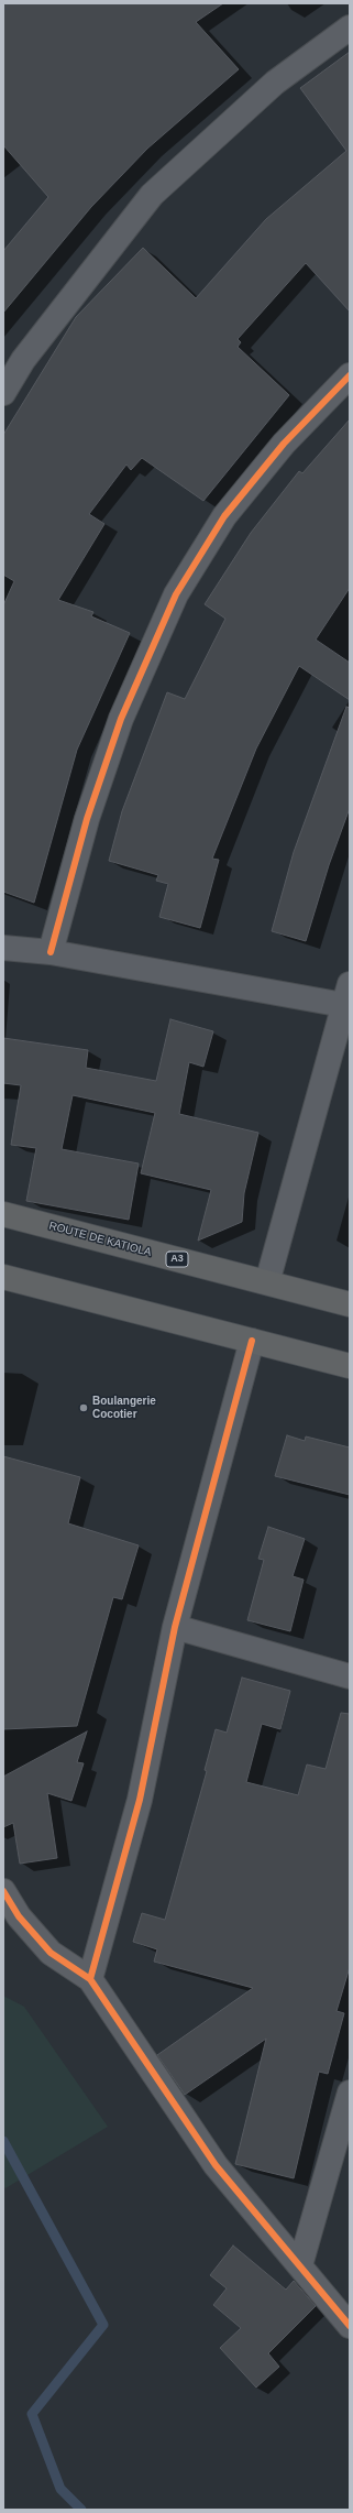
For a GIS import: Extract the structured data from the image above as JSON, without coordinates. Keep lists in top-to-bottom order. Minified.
{"streets":{"highway":["ROUTE DE KATIOLA","A3"]},"places":["Boulangerie Cocotier"]}
